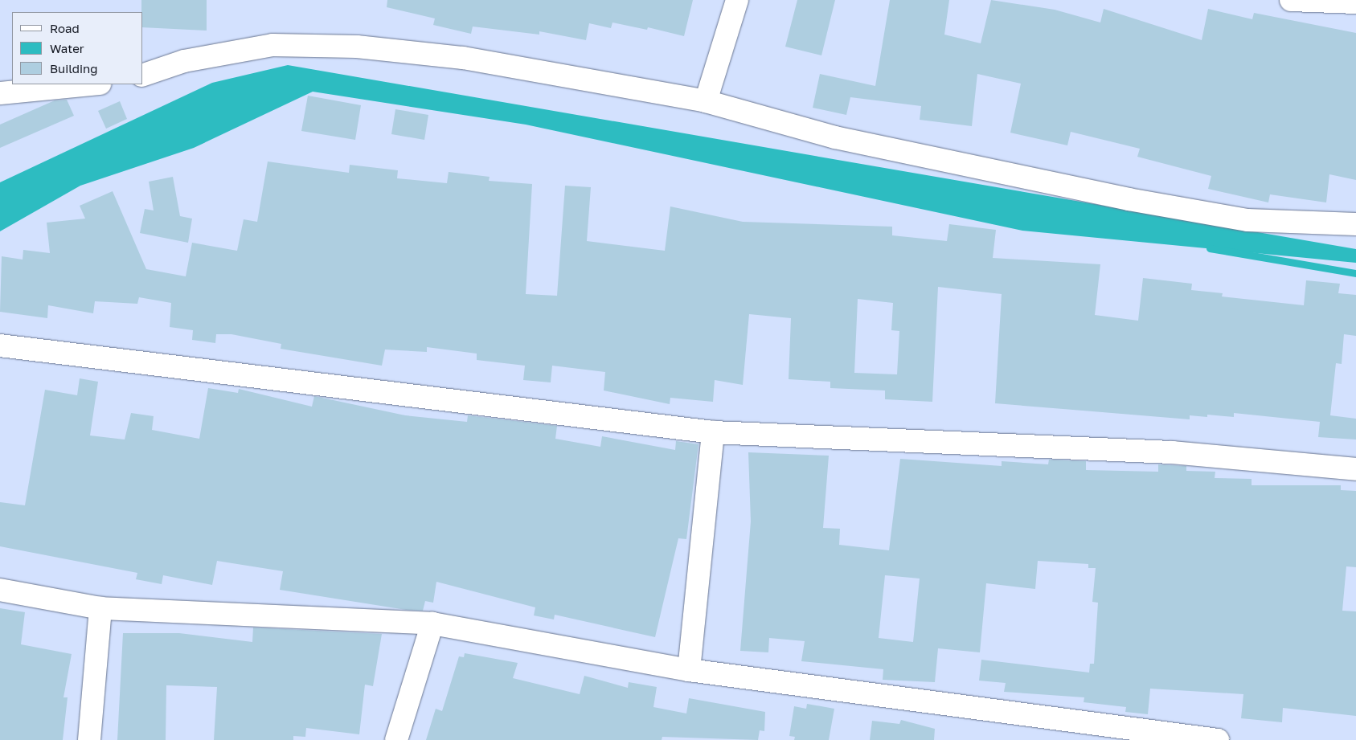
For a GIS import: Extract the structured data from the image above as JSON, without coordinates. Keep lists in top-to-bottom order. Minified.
{"legend":["Road","Water","Building"]}
